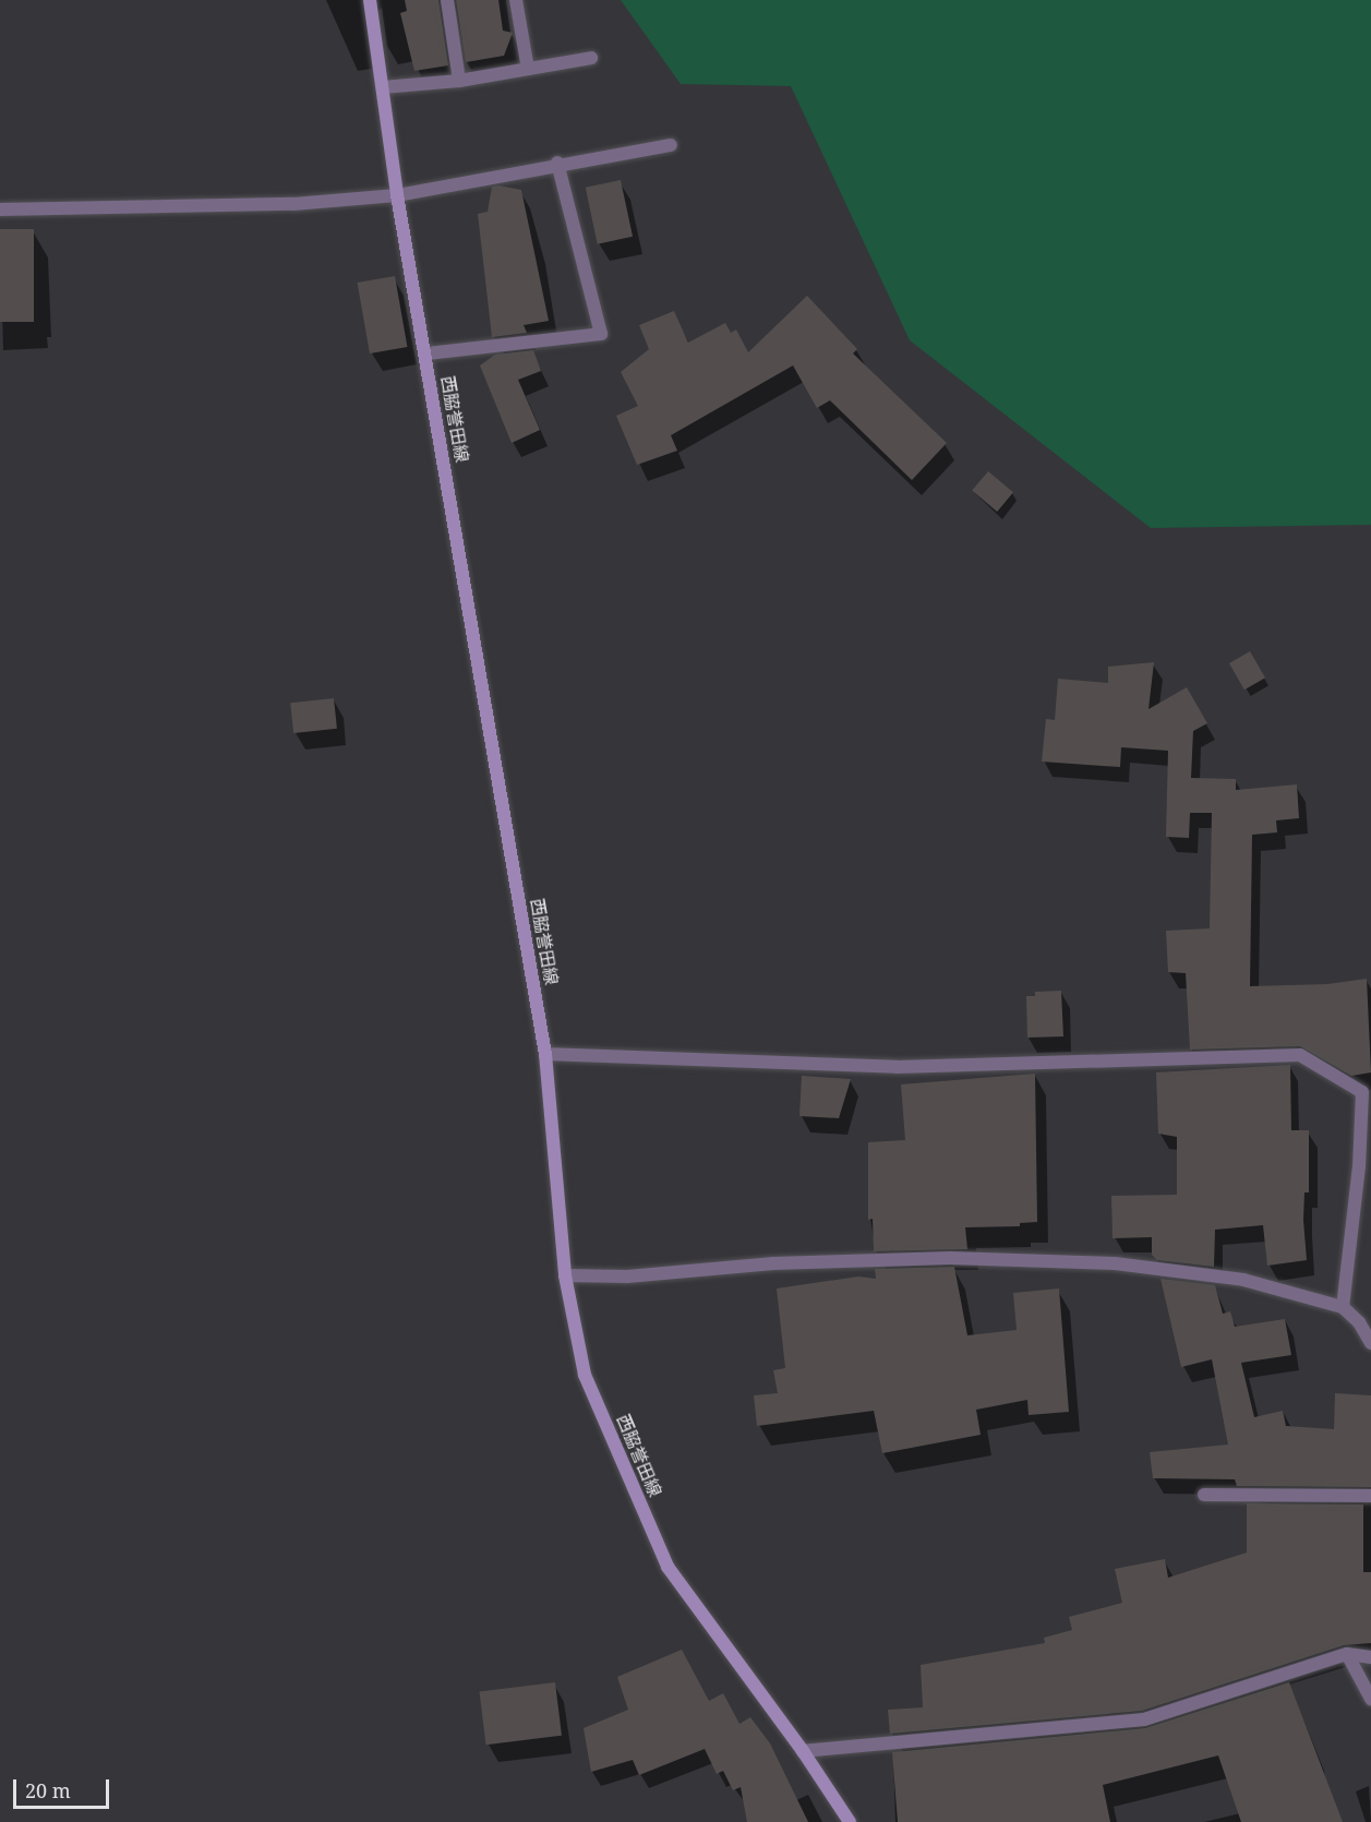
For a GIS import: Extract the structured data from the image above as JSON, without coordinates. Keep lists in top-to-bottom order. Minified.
{"streets":{"main road":["西脇誉田線"]},"scale_bar":"20 m"}
